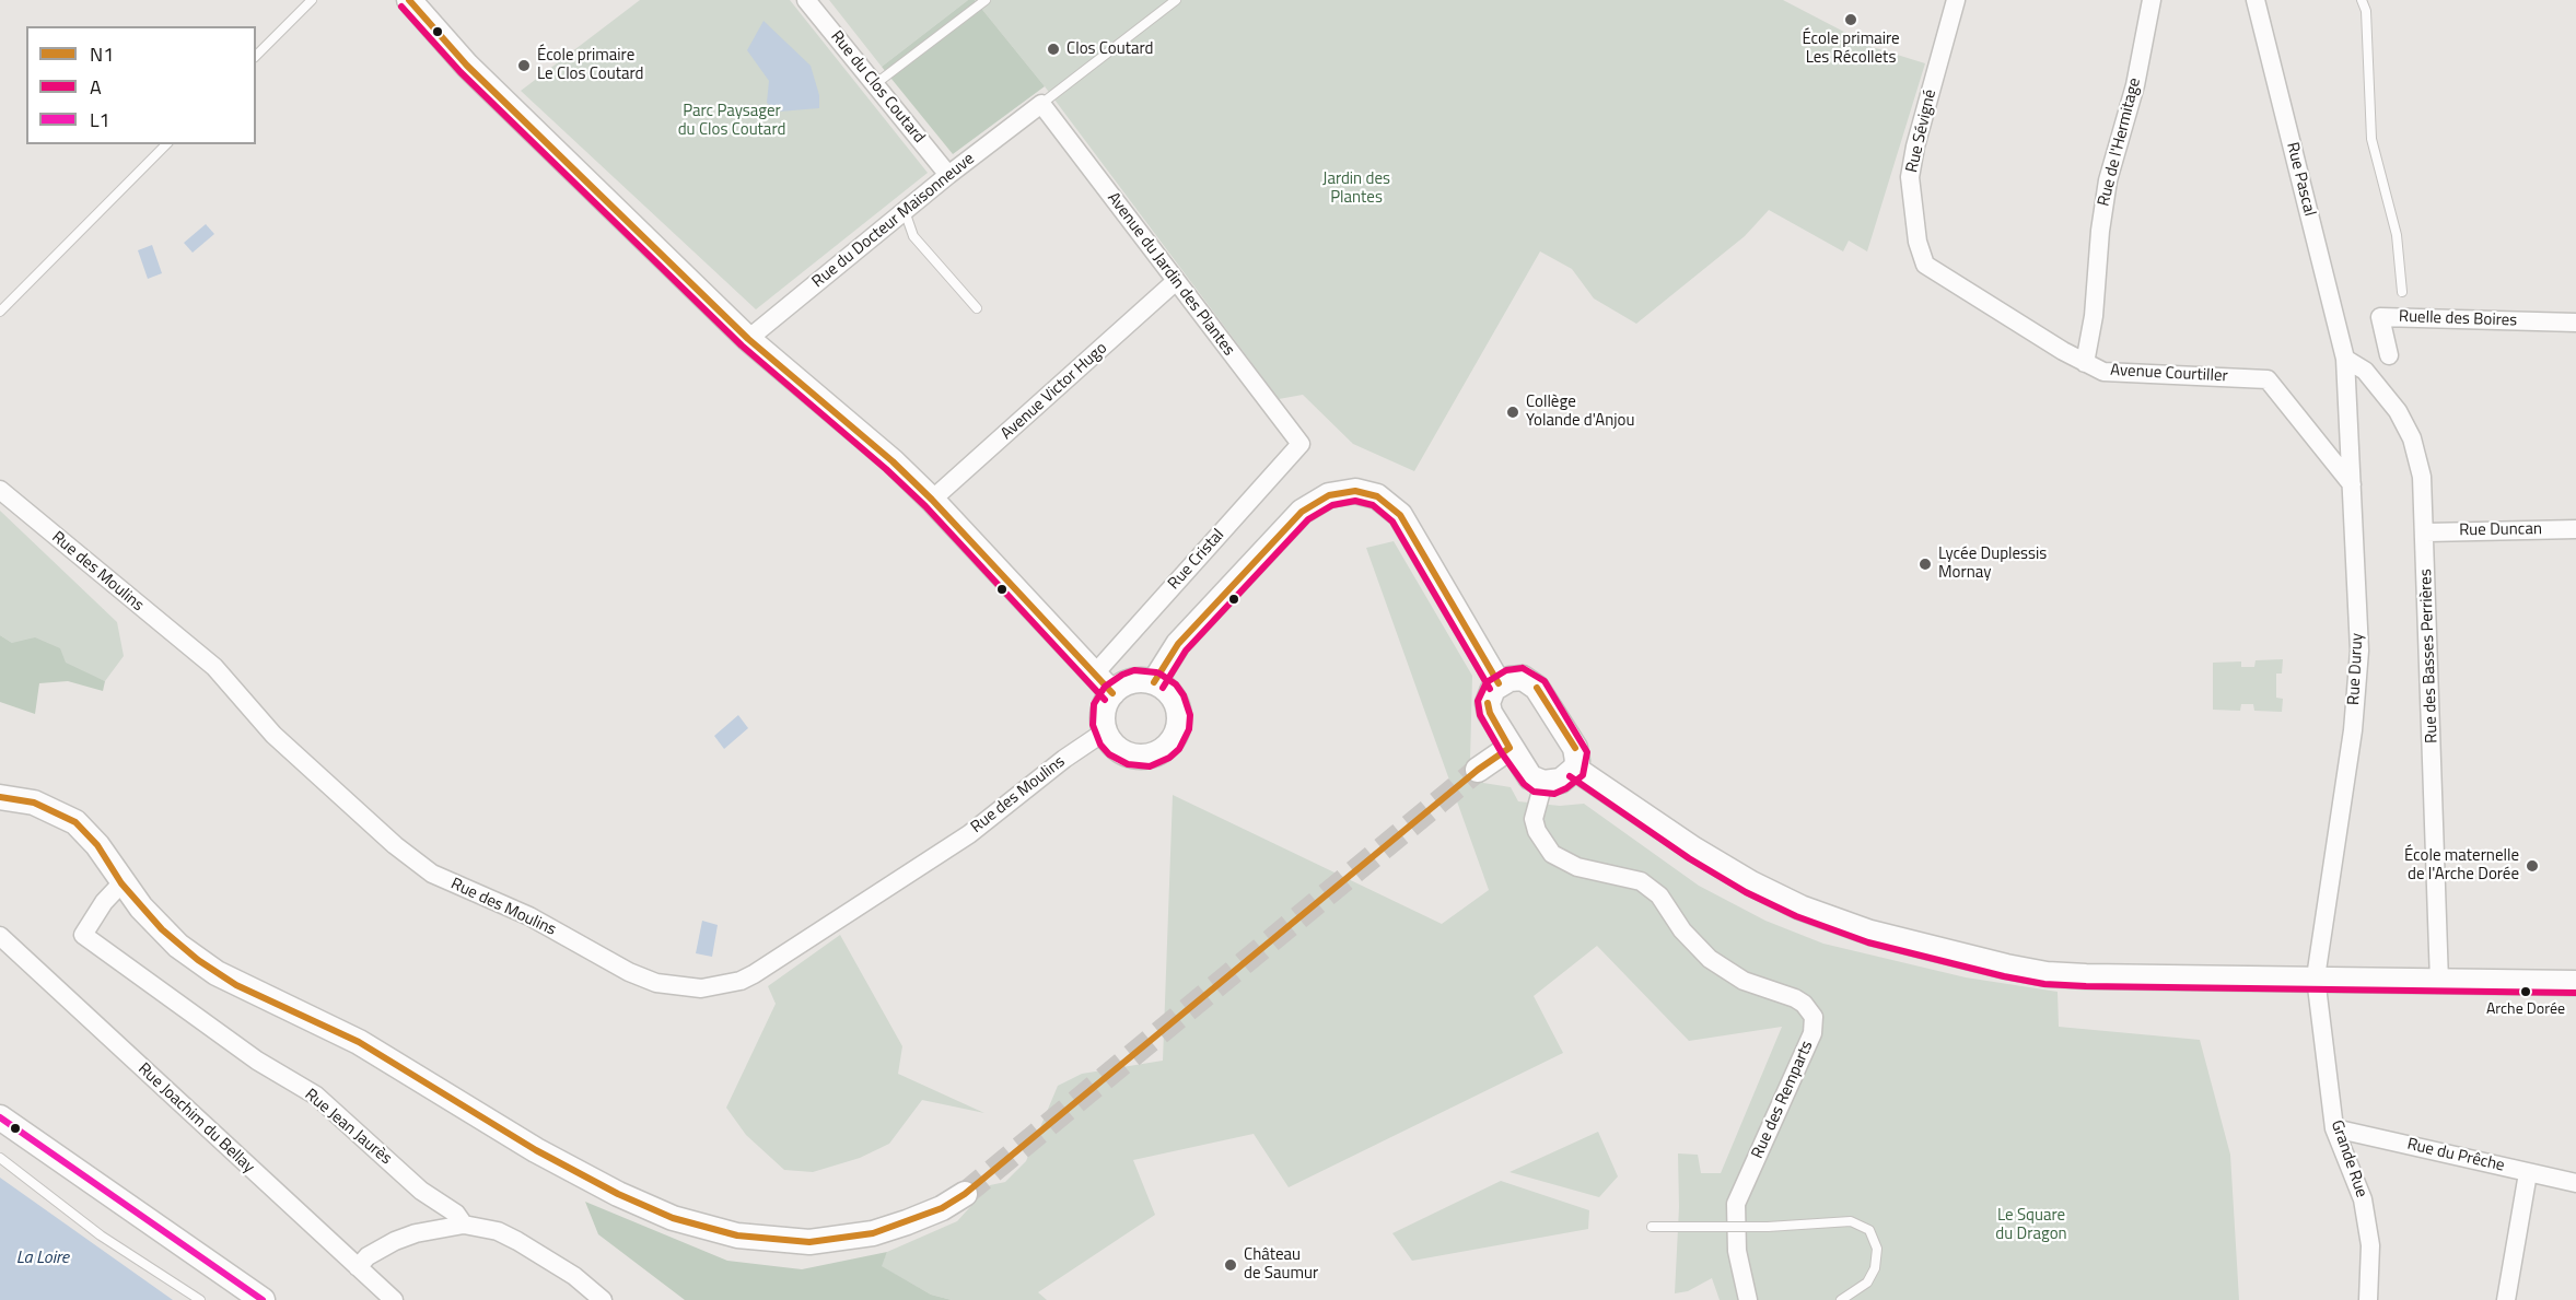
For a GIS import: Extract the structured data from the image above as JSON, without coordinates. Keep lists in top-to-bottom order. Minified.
{"streets":{"street":["Rue du Clos Coutard","Rue Sévigné","Rue de l'Hermitage","Rue Pascal","Rue du Docteur Maisonneuve","Avenue du Jardin des Plantes","Ruelle des Boires","Avenue Courtiller","Avenue Victor Hugo","Rue Duncan","Rue Cristal","Rue des Moulins","Rue des Basses Perrières","Rue Duruy","Rue des Remparts","Rue Joachim du Bellay","Rue Jean Jaurès","Rue du Prêche","Grande Rue"]},"crossings":[["Rue du Clos Coutard","Rue du Docteur Maisonneuve"],["Rue Sévigné","Avenue Courtiller"],["Rue de l'Hermitage","Avenue Courtiller"],["Rue Pascal","Rue des Basses Perrières"],["Rue Pascal","Rue Duruy"],["Rue du Docteur Maisonneuve","Avenue du Jardin des Plantes"],["Avenue du Jardin des Plantes","Avenue Victor Hugo"],["Avenue du Jardin des Plantes","Rue Cristal"],["Avenue Courtiller","Rue Duruy"],["Rue Duncan","Rue des Basses Perrières"],["Rue des Basses Perrières","Rue Duruy"],["Rue Duruy","Grande Rue"],["Rue du Prêche","Grande Rue"]],"water":["La Loire"],"parks":["Parc Paysager du Clos Coutard","Jardin des Plantes","Le Square du Dragon"],"places":["École primaire Les Récollets","Clos Coutard","École primaire Le Clos Coutard","Collège Yolande d'Anjou","Lycée Duplessis Mornay","École maternelle de l'Arche Dorée","Arche Dorée","Château de Saumur"],"lines":["transit line N1","transit line A","transit line L1"],"legend":["N1","A","L1"]}
